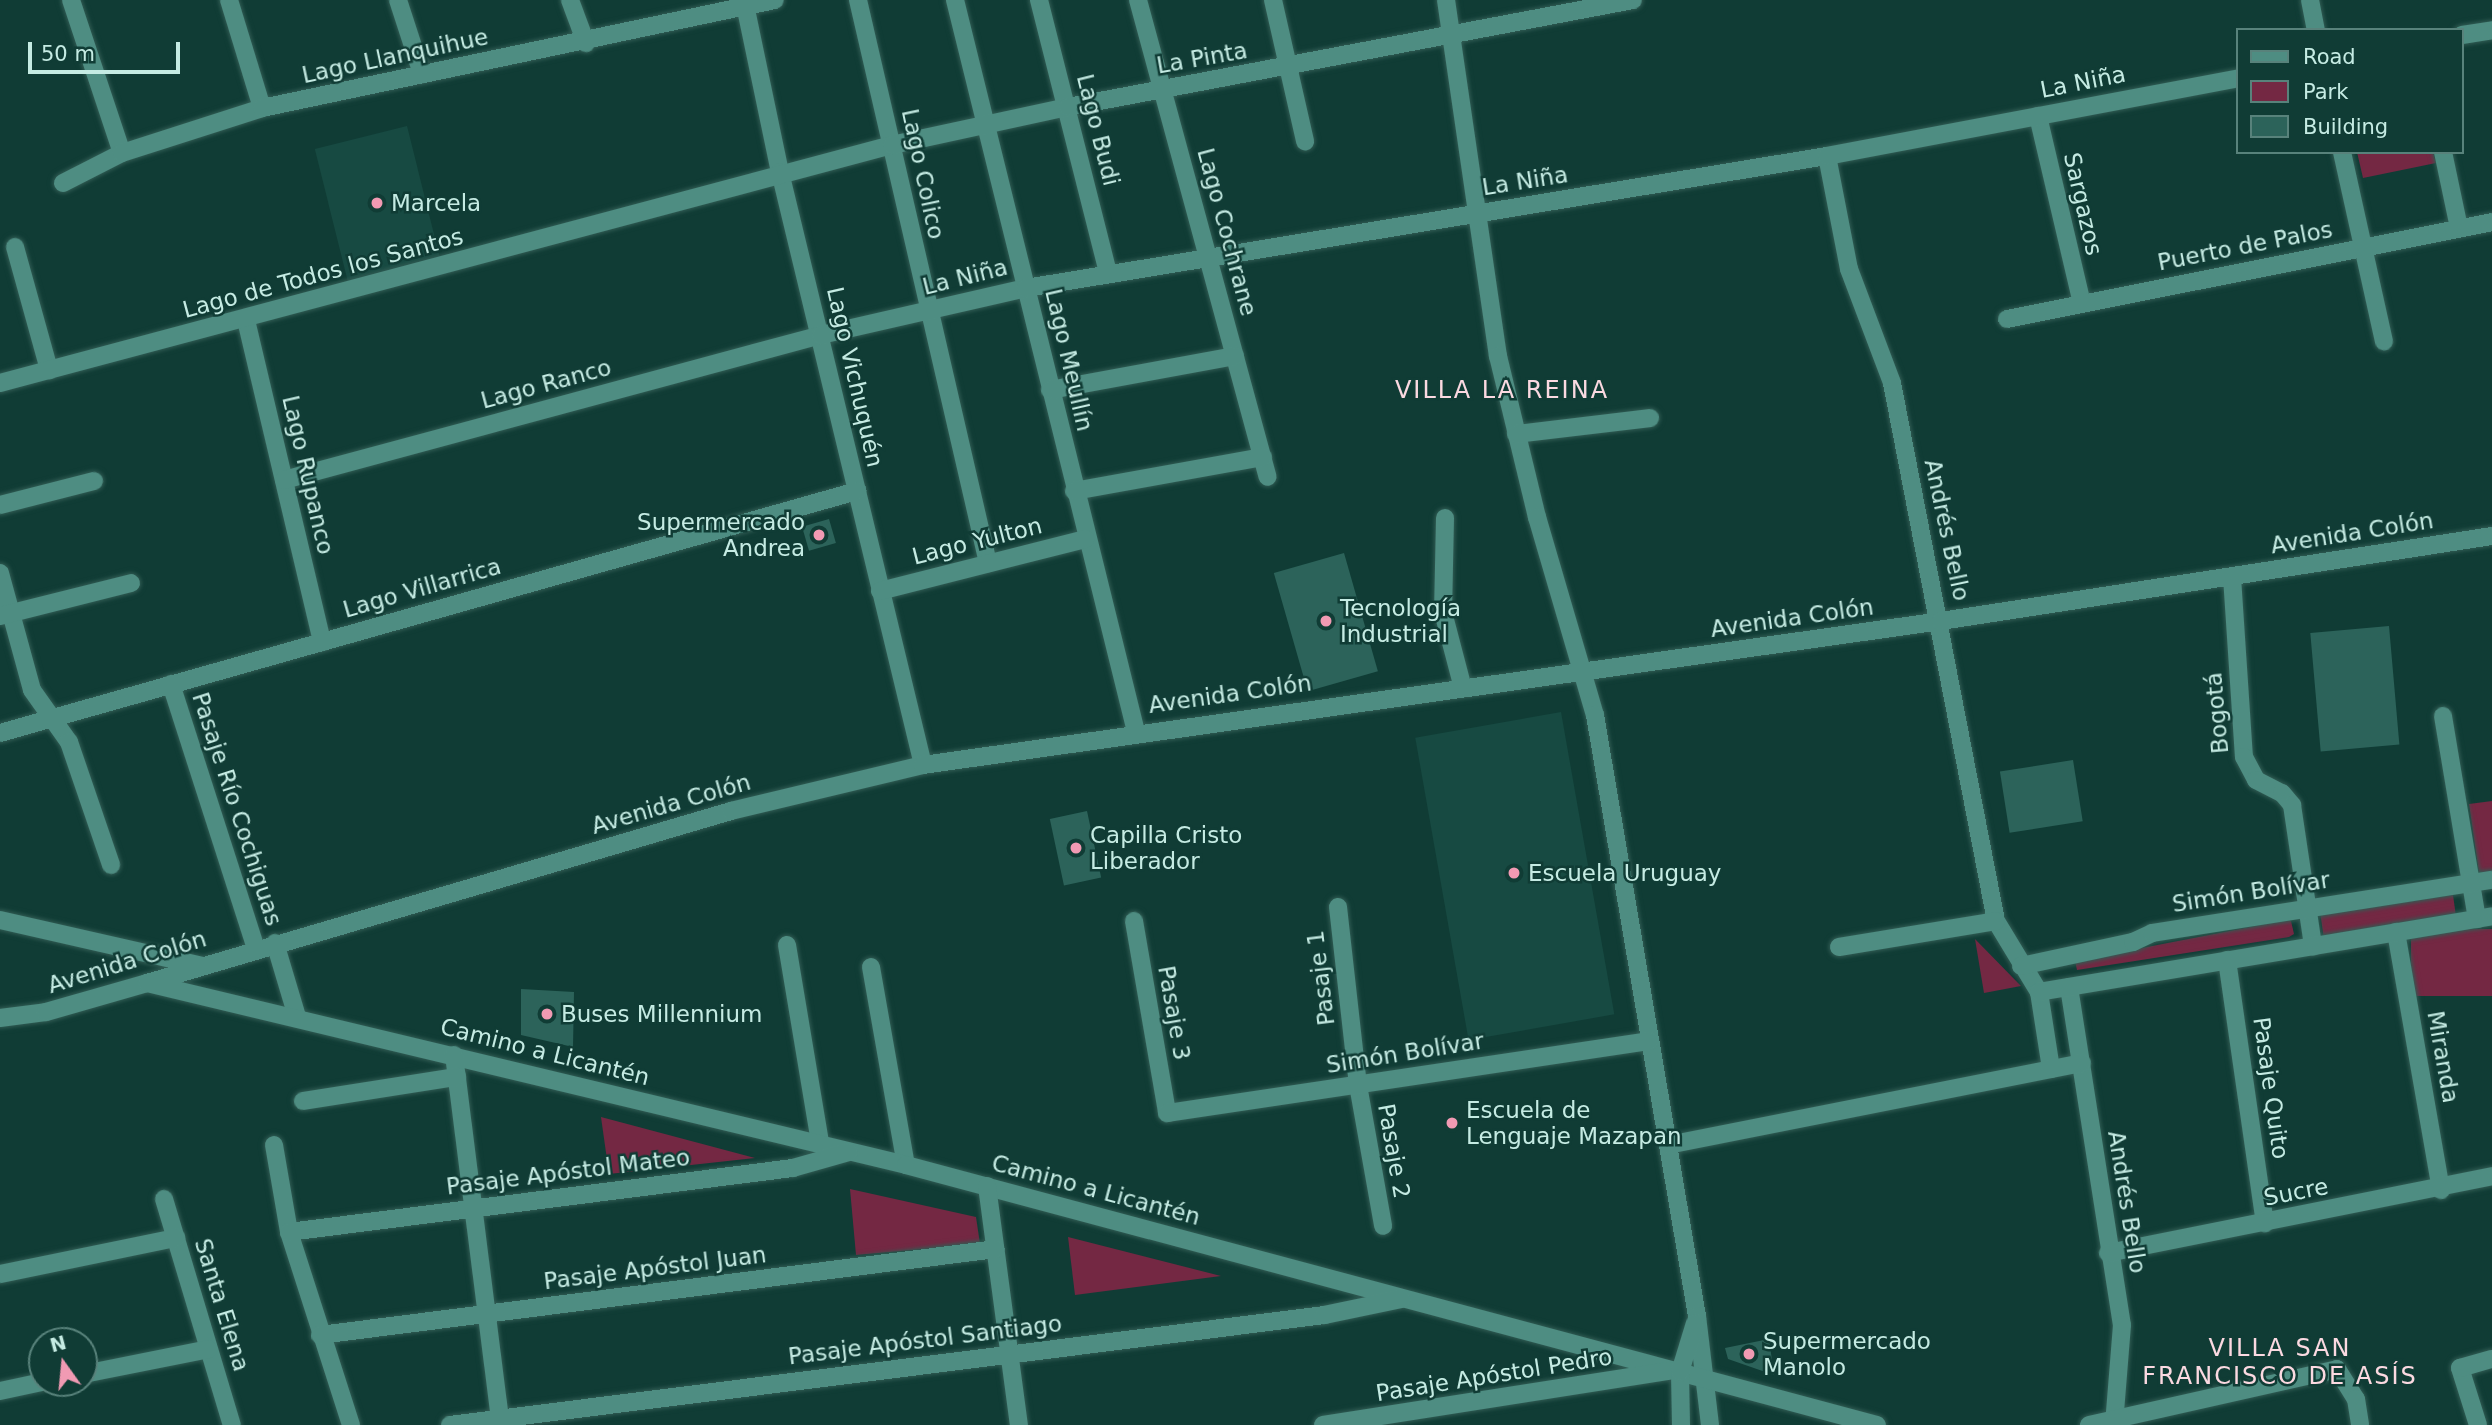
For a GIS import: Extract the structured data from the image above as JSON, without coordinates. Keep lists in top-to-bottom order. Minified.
{"streets":{"street":["Lago Llanquihue","La Pinta","La Niña","Lago Budi","Lago Colico","Sargazos","Lago Cochrane","Puerto de Palos","Lago de Todos los Santos","Lago Meullín","Lago Vichuquén","Lago Ranco","Lago Rupanco","Andrés Bello","Avenida Colón","Lago Yulton","Lago Villarrica","Bogotá","Pasaje Río Cochiguas","Simón Bolívar","Pasaje 1","Pasaje 3","Camino a Licantén","Miranda","Pasaje Quito","Pasaje 2","Pasaje Apóstol Mateo","Sucre","Pasaje Apóstol Juan","Santa Elena","Pasaje Apóstol Santiago","Pasaje Apóstol Pedro"]},"crossings":[["Lago Llanquihue","Lago Vichuquén"],["La Pinta","Lago Budi"],["La Pinta","Lago Colico"],["La Pinta","Lago Cochrane"],["La Pinta","Lago de Todos los Santos"],["La Pinta","Lago Meullín"],["La Pinta","Lago Vichuquén"],["La Niña","Lago Budi"],["La Niña","Lago Colico"],["La Niña","Sargazos"],["La Niña","Lago Cochrane"],["La Niña","Lago Meullín"],["La Niña","Lago Vichuquén"],["La Niña","Lago Ranco"],["La Niña","Andrés Bello"],["Lago Colico","Lago Yulton"],["Sargazos","Puerto de Palos"],["Lago de Todos los Santos","Lago Vichuquén"],["Lago de Todos los Santos","Lago Rupanco"],["Lago Meullín","Avenida Colón"],["Lago Meullín","Lago Yulton"],["Lago Vichuquén","Lago Ranco"],["Lago Vichuquén","Avenida Colón"],["Lago Vichuquén","Lago Yulton"],["Lago Vichuquén","Lago Villarrica"],["Lago Ranco","Lago Rupanco"],["Lago Rupanco","Lago Villarrica"],["Andrés Bello","Avenida Colón"],["Andrés Bello","Simón Bolívar"],["Andrés Bello","Sucre"],["Avenida Colón","Bogotá"],["Avenida Colón","Pasaje Río Cochiguas"],["Avenida Colón","Camino a Licantén"],["Lago Villarrica","Pasaje Río Cochiguas"],["Bogotá","Simón Bolívar"],["Simón Bolívar","Pasaje 1"],["Simón Bolívar","Pasaje 3"],["Simón Bolívar","Pasaje 2"],["Pasaje 1","Pasaje 2"],["Camino a Licantén","Pasaje Apóstol Mateo"],["Camino a Licantén","Pasaje Apóstol Santiago"],["Camino a Licantén","Pasaje Apóstol Pedro"],["Miranda","Sucre"],["Pasaje Quito","Sucre"]],"districts":["VILLA LA REINA","VILLA SAN FRANCISCO DE ASÍS"],"places":["Marcela","Supermercado Andrea","Tecnología Industrial","Capilla Cristo Liberador","Escuela Uruguay","Buses Millennium","Escuela de Lenguaje Mazapan","Supermercado Manolo"],"legend":["Road","Park","Building"],"scale_bar":"50 m","north":"top"}
